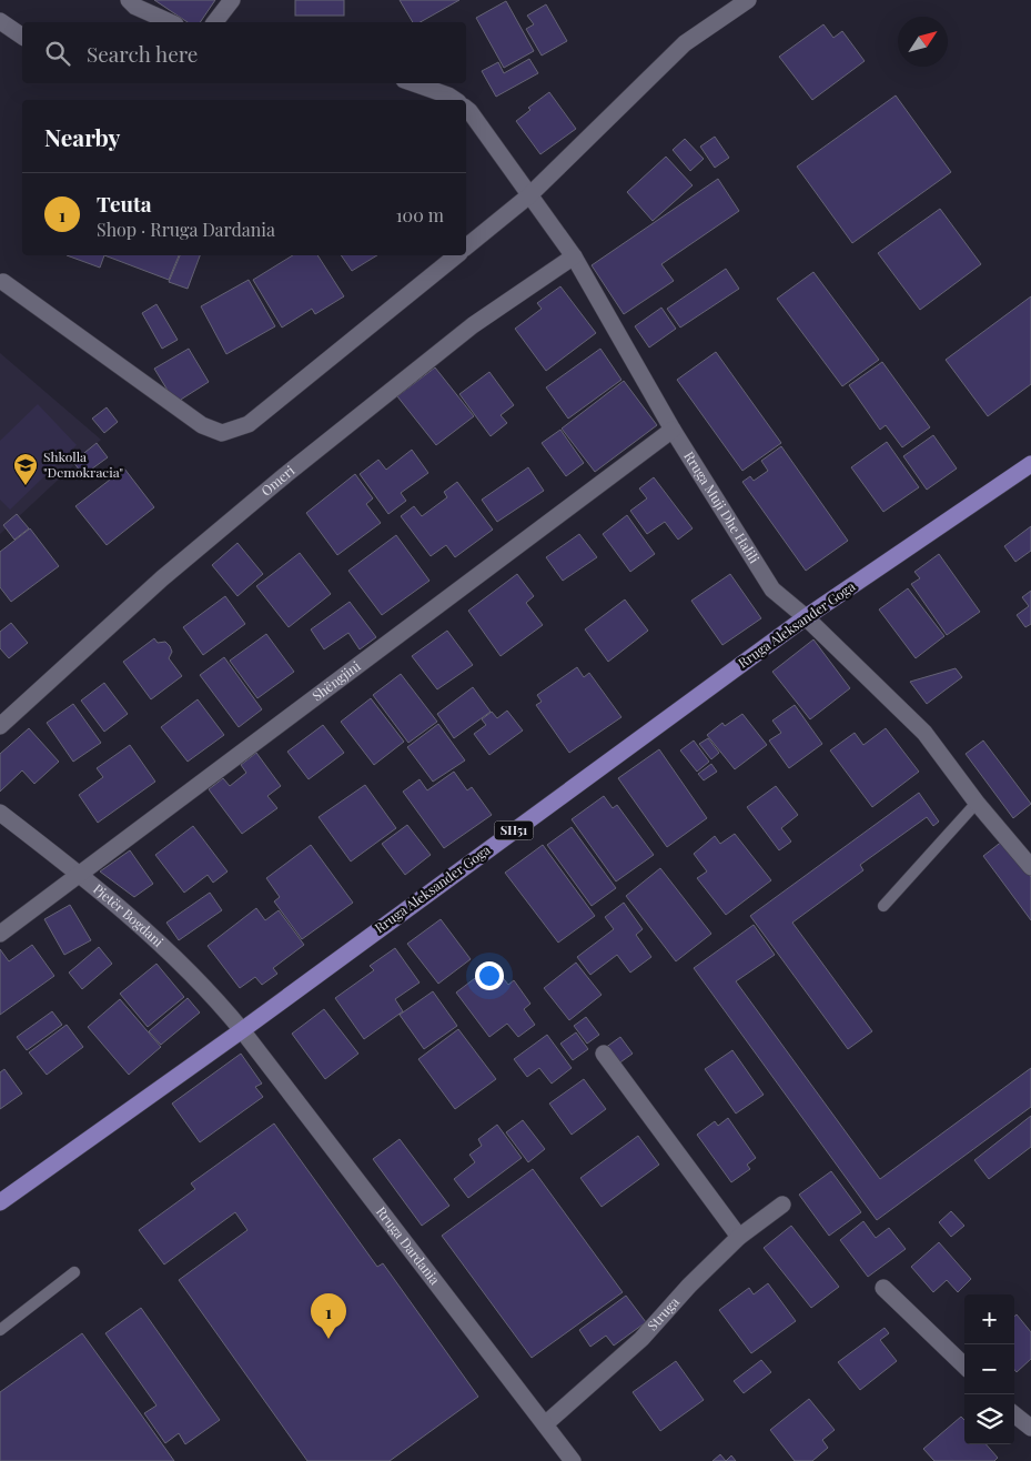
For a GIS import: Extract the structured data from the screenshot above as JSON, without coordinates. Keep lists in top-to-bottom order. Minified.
{"streets":{"main road":["Rruga Aleksander Goga","SH51"],"street":["Omeri","Rruga Muji Dhe Halili","Shëngjini","Pjetër Bogdani","Rruga Dardania","Struga"]},"crossings":[["Omeri","Rruga Muji Dhe Halili"],["Rruga Muji Dhe Halili","Rruga Aleksander Goga"],["Rruga Muji Dhe Halili","Shëngjini"],["Rruga Aleksander Goga","Pjetër Bogdani"],["Rruga Aleksander Goga","Rruga Dardania"],["Shëngjini","Pjetër Bogdani"],["Pjetër Bogdani","Rruga Dardania"],["Rruga Dardania","Struga"]],"places":{"school or university":["Shkolla \"Demokracia\""]},"north":"top right","page":{"search":"Search here","heading":"Nearby","list":[{"mark":"1","name":"Teuta","note":"Shop · Rruga Dardania","value":"100 m"}],"pins":"1","map_buttons":["+","−"]}}
